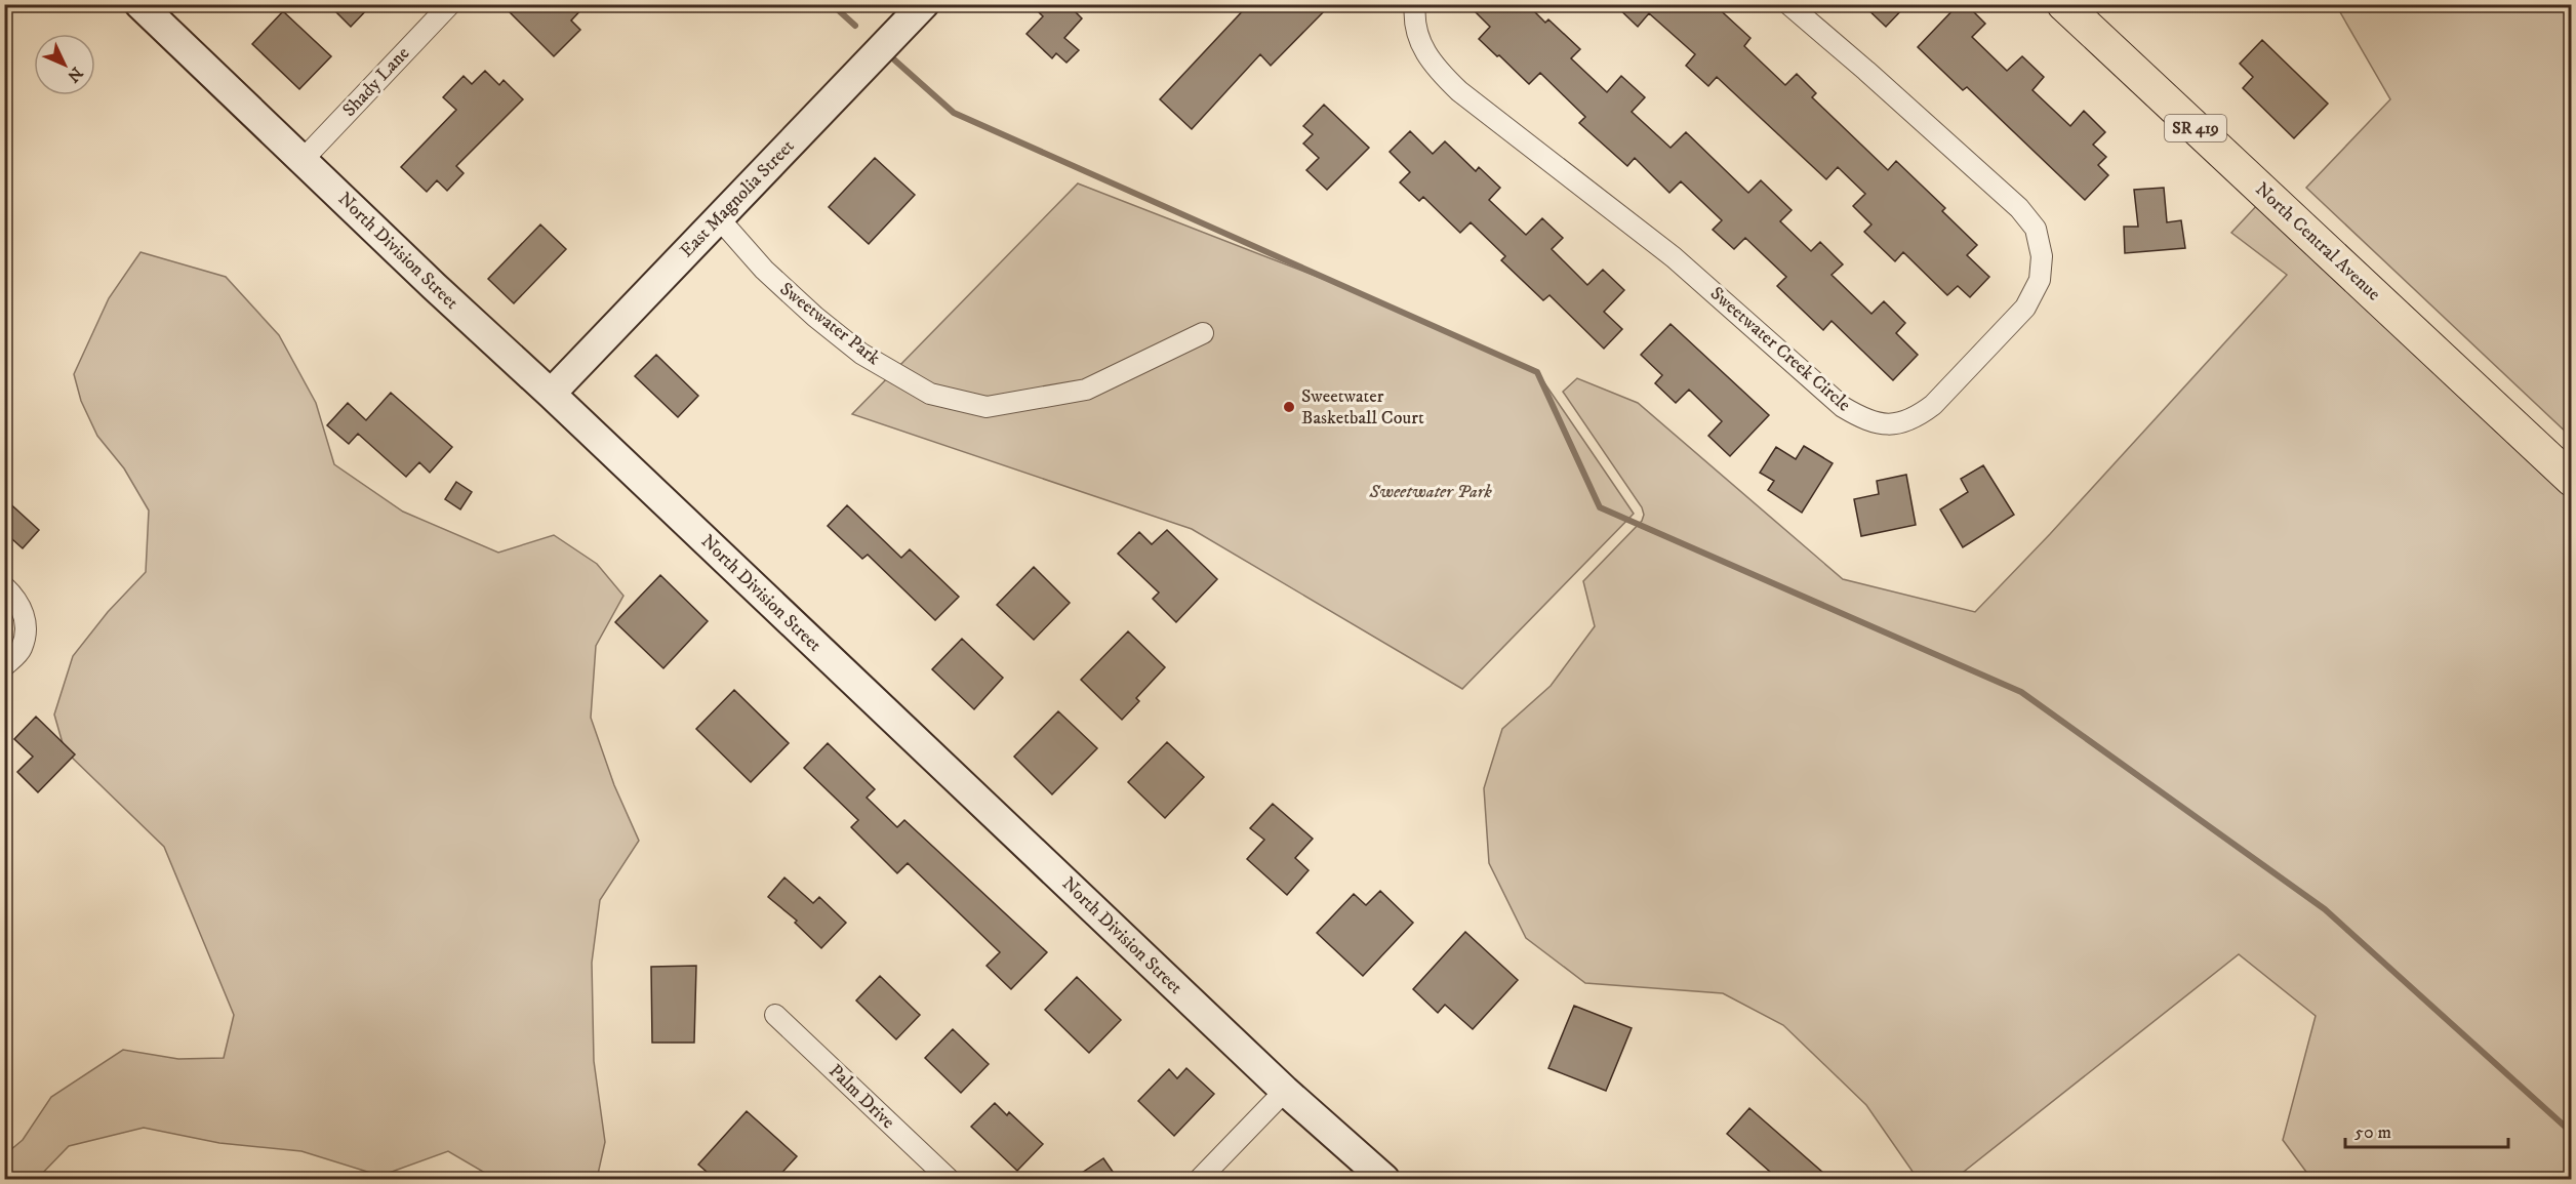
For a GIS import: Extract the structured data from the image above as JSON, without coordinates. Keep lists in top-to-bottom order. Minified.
{"streets":{"main road":["SR 419","North Central Avenue"],"street":["Shady Lane","East Magnolia Street","North Division Street","Sweetwater Park","Sweetwater Creek Circle","Palm Drive"]},"crossings":[["Shady Lane","North Division Street"],["East Magnolia Street","North Division Street"],["East Magnolia Street","Sweetwater Park"]],"parks":["Sweetwater Park"],"places":["Sweetwater Basketball Court"],"scale_bar":"50 m","north":"bottom right"}
